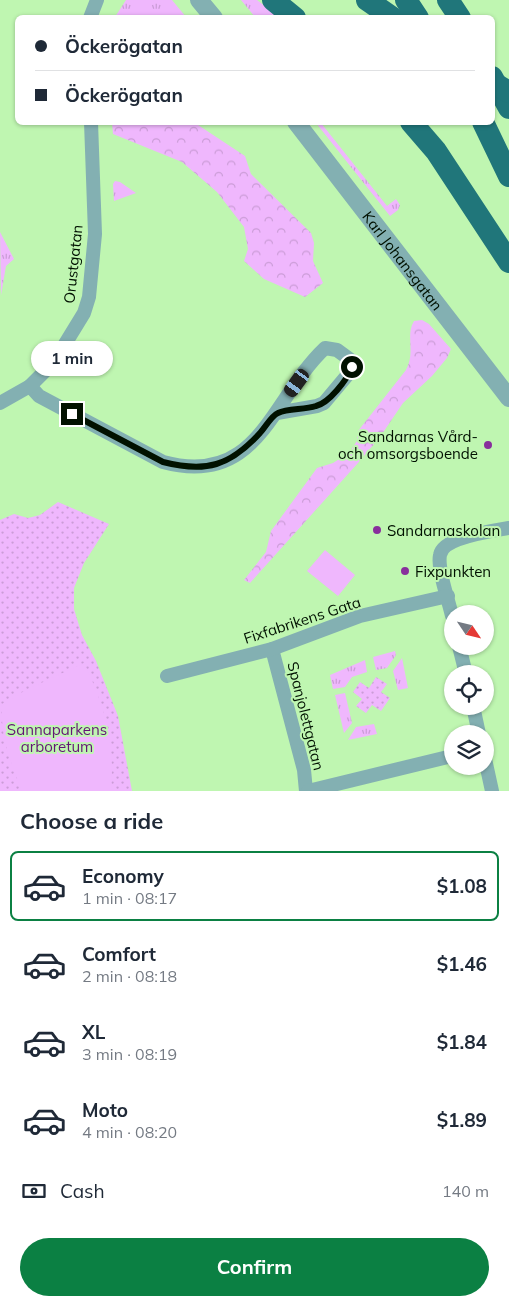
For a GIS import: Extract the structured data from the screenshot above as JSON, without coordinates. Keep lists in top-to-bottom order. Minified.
{"streets":{"street":["Karl Johansgatan","Orustgatan","Fixfabrikens Gata","Spanjolettgatan"]},"crossings":[["Fixfabrikens Gata","Spanjolettgatan"]],"parks":["Sannaparkens arboretum"],"places":["Sandarnas Vård- och omsorgsboende","Sandarnaskolan","Fixpunkten"],"north":"bottom right","page":{"banner":["Öckerögatan","Öckerögatan"],"bubble":"1 min","heading":"Choose a ride","list":[{"name":"Economy","note":"1 min · 08:17","value":"$1.08"},{"name":"Comfort","note":"2 min · 08:18","value":"$1.46"},{"name":"XL","note":"3 min · 08:19","value":"$1.84"},{"name":"Moto","note":"4 min · 08:20","value":"$1.89"}],"pay":["Cash","140 m"],"buttons":"Confirm"}}
